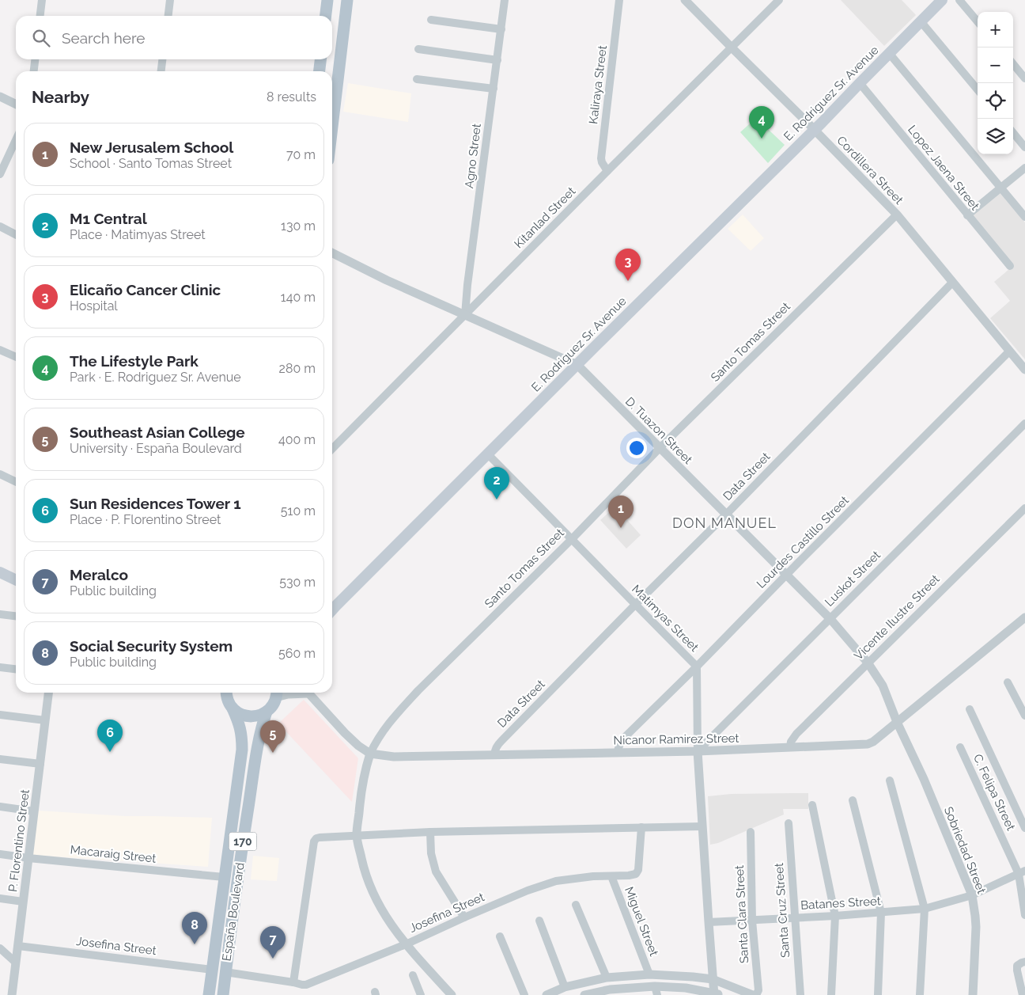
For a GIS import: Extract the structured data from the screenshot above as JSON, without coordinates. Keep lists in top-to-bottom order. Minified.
{"streets":{"main road":["E. Rodriguez Sr. Avenue","170","España Boulevard"],"street":["Kaliraya Street","Agno Street","Lopez Jaena Street","Cordillera Street","Kitanlad Street","Santo Tomas Street","D. Tuazon Street","Data Street","Lourdes Castillo Street","Luskot Street","Vicente Ilustre Street","Matimyas Street","Nicanor Ramirez Street","C. Felipa Street","P. Florentino Street","Sobriedad Street","Macaraig Street","Batanes Street","Santa Cruz Street","Josefina Street","Santa Clara Street","Miguel Street"]},"crossings":[["Kaliraya Street","Kitanlad Street"],["E. Rodriguez Sr. Avenue","Lopez Jaena Street"],["E. Rodriguez Sr. Avenue","Cordillera Street"],["E. Rodriguez Sr. Avenue","D. Tuazon Street"],["E. Rodriguez Sr. Avenue","Matimyas Street"],["Agno Street","Kitanlad Street"],["Agno Street","D. Tuazon Street"],["Cordillera Street","Kitanlad Street"],["Cordillera Street","Santo Tomas Street"],["Cordillera Street","Data Street"],["Cordillera Street","Lourdes Castillo Street"],["Kitanlad Street","D. Tuazon Street"],["Santo Tomas Street","D. Tuazon Street"],["Santo Tomas Street","Matimyas Street"],["Santo Tomas Street","Nicanor Ramirez Street"],["Santo Tomas Street","Josefina Street"],["D. Tuazon Street","Data Street"],["D. Tuazon Street","Lourdes Castillo Street"],["D. Tuazon Street","Luskot Street"],["D. Tuazon Street","Vicente Ilustre Street"],["D. Tuazon Street","Nicanor Ramirez Street"],["D. Tuazon Street","Sobriedad Street"],["Data Street","Matimyas Street"],["Data Street","Nicanor Ramirez Street"],["Lourdes Castillo Street","Matimyas Street"],["Lourdes Castillo Street","Nicanor Ramirez Street"],["Luskot Street","Matimyas Street"],["Luskot Street","Nicanor Ramirez Street"],["Vicente Ilustre Street","Nicanor Ramirez Street"],["Matimyas Street","Nicanor Ramirez Street"],["Matimyas Street","Batanes Street"],["Nicanor Ramirez Street","Sobriedad Street"],["C. Felipa Street","Batanes Street"],["P. Florentino Street","Macaraig Street"],["P. Florentino Street","Josefina Street"],["170","España Boulevard"],["Sobriedad Street","Batanes Street"],["Macaraig Street","España Boulevard"],["Batanes Street","Santa Cruz Street"],["Batanes Street","Santa Clara Street"],["España Boulevard","Josefina Street"],["Josefina Street","Miguel Street"]],"districts":["DON MANUEL"],"page":{"map_buttons":["+","−"],"search":"Search here","heading":["Nearby","8 results"],"pins":["4","3","2","1","6","5","8","7"],"list":[{"mark":"1","name":"New Jerusalem School","note":"School · Santo Tomas Street","value":"70 m"},{"mark":"2","name":"M1 Central","note":"Place · Matimyas Street","value":"130 m"},{"mark":"3","name":"Elicaño Cancer Clinic","note":"Hospital","value":"140 m"},{"mark":"4","name":"The Lifestyle Park","note":"Park · E. Rodriguez Sr. Avenue","value":"280 m"},{"mark":"5","name":"Southeast Asian College","note":"University · España Boulevard","value":"400 m"},{"mark":"6","name":"Sun Residences Tower 1","note":"Place · P. Florentino Street","value":"510 m"},{"mark":"7","name":"Meralco","note":"Public building","value":"530 m"},{"mark":"8","name":"Social Security System","note":"Public building","value":"560 m"}]}}
